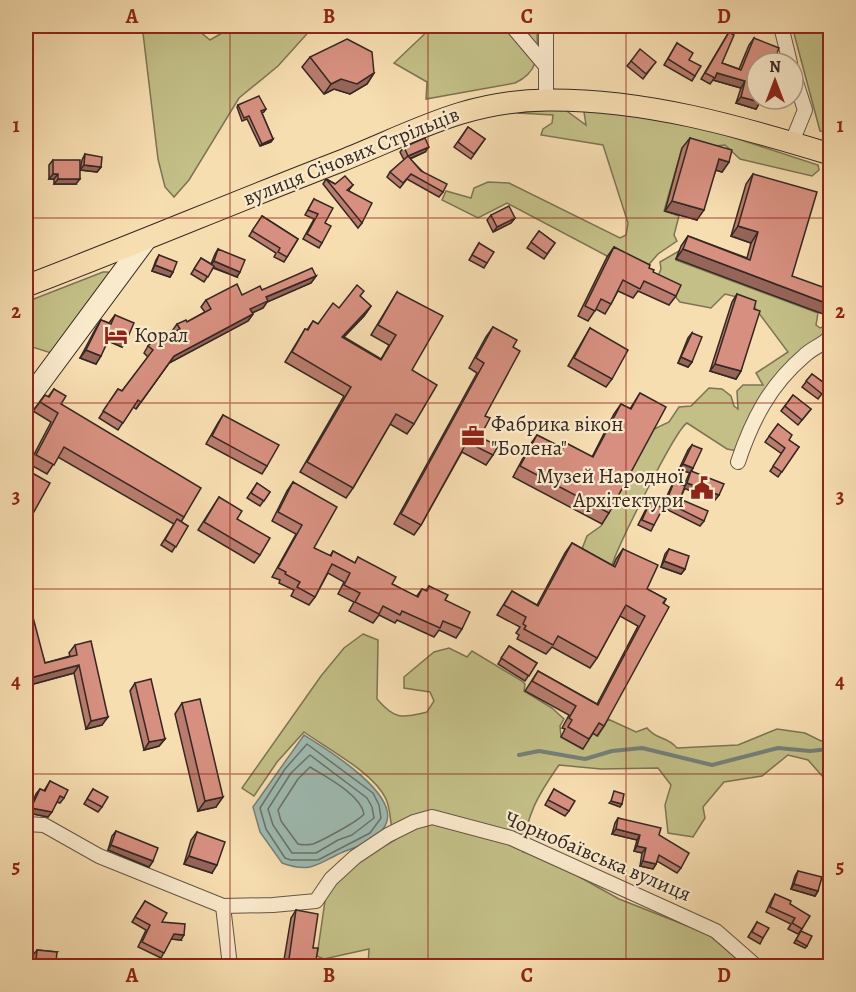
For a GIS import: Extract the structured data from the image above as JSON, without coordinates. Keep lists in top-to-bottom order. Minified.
{"streets":{"main road":["вулиця Січових Стрільців"],"street":["Чорнобаївська вулиця"]},"places":{"hotel":["Корал"],"office":["Фабрика вікон \"Болена\""],"public building":["Музей Народної Архітектури"]},"north":"top","grid":{"columns":["A","B","C","D"],"rows":["1","2","3","4","5"]}}
